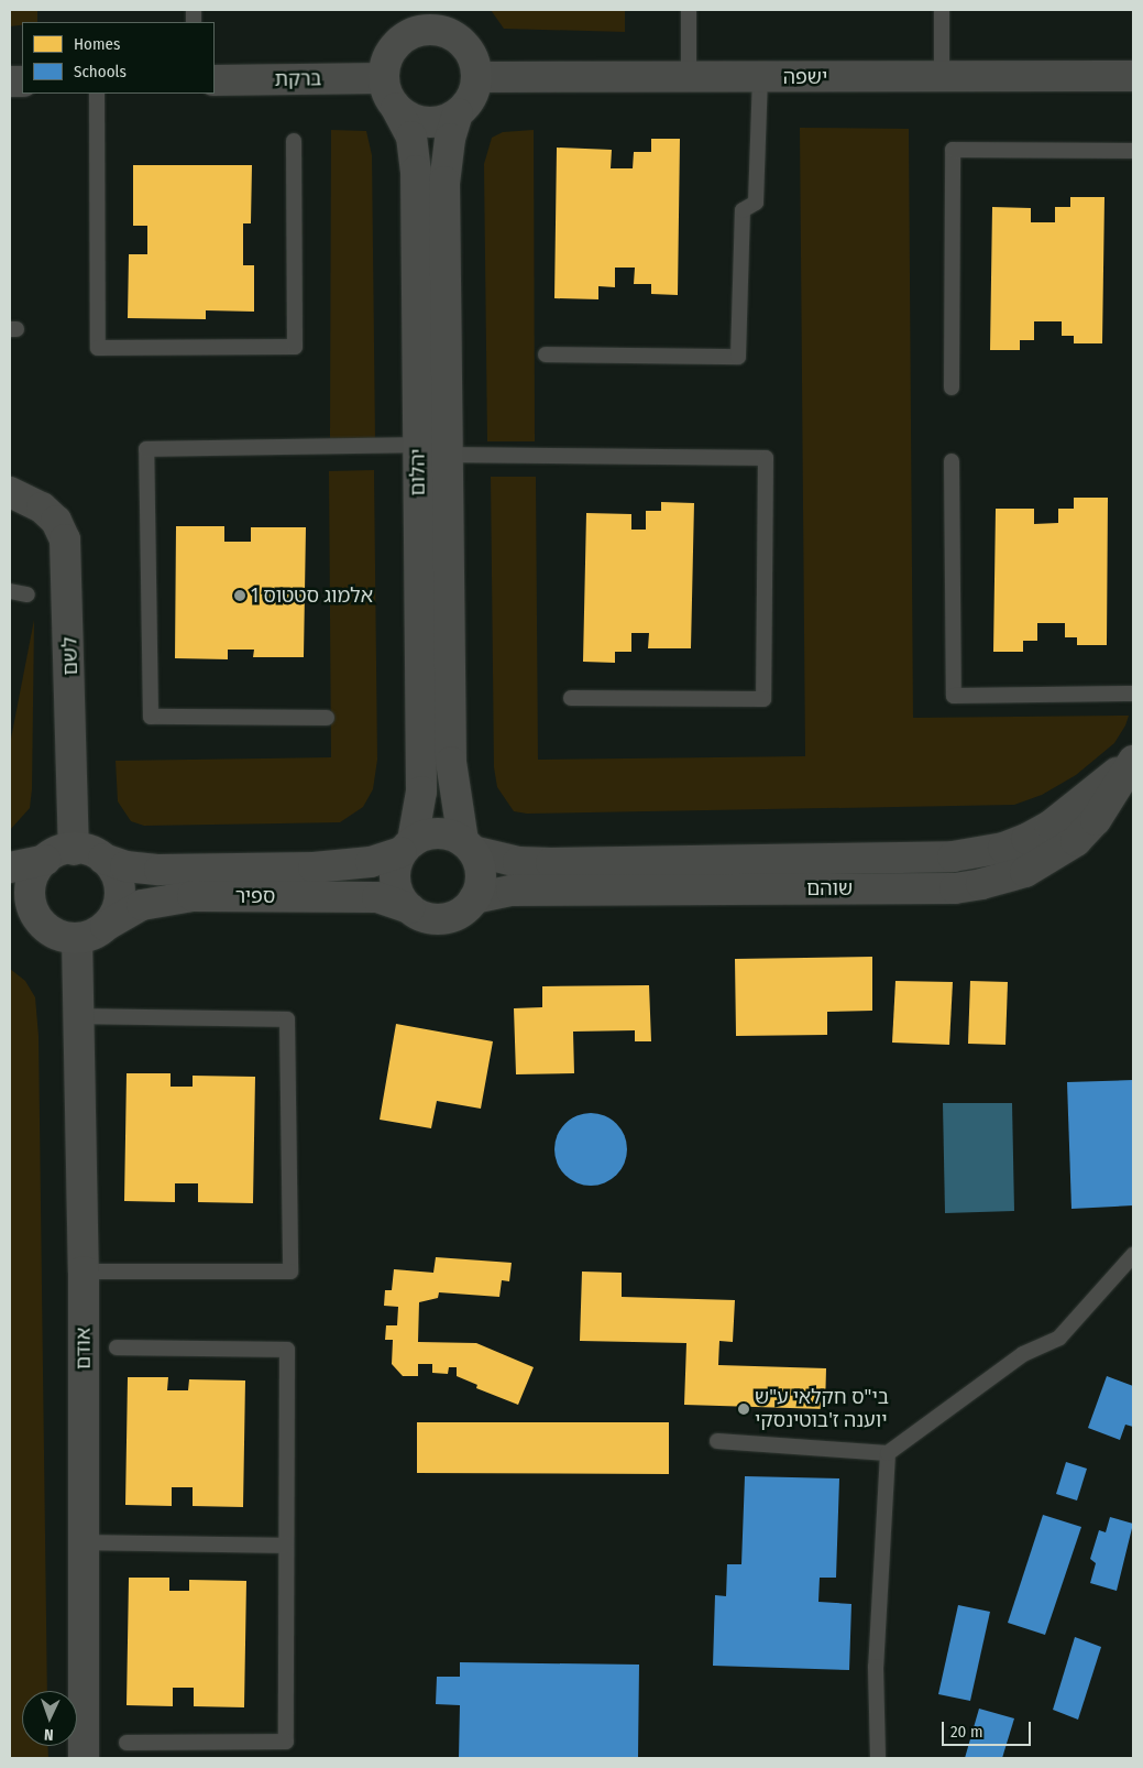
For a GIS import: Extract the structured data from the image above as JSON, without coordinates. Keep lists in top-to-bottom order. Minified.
{"streets":{"street":["ישפה","ברקת","יהלום","לשם","שוהם","ספיר","אודם"]},"crossings":[["ישפה","ברקת"],["ישפה","יהלום"],["ברקת","יהלום"],["יהלום","שוהם"],["יהלום","ספיר"],["לשם","ספיר"],["לשם","אודם"],["שוהם","ספיר"],["ספיר","אודם"]],"places":["אלמוג סטטוס 1","בי\"ס חקלאי ע\"ש יוענה ז'בוטינסקי"],"legend":["Homes","Schools"],"scale_bar":"20 m","north":"bottom"}
